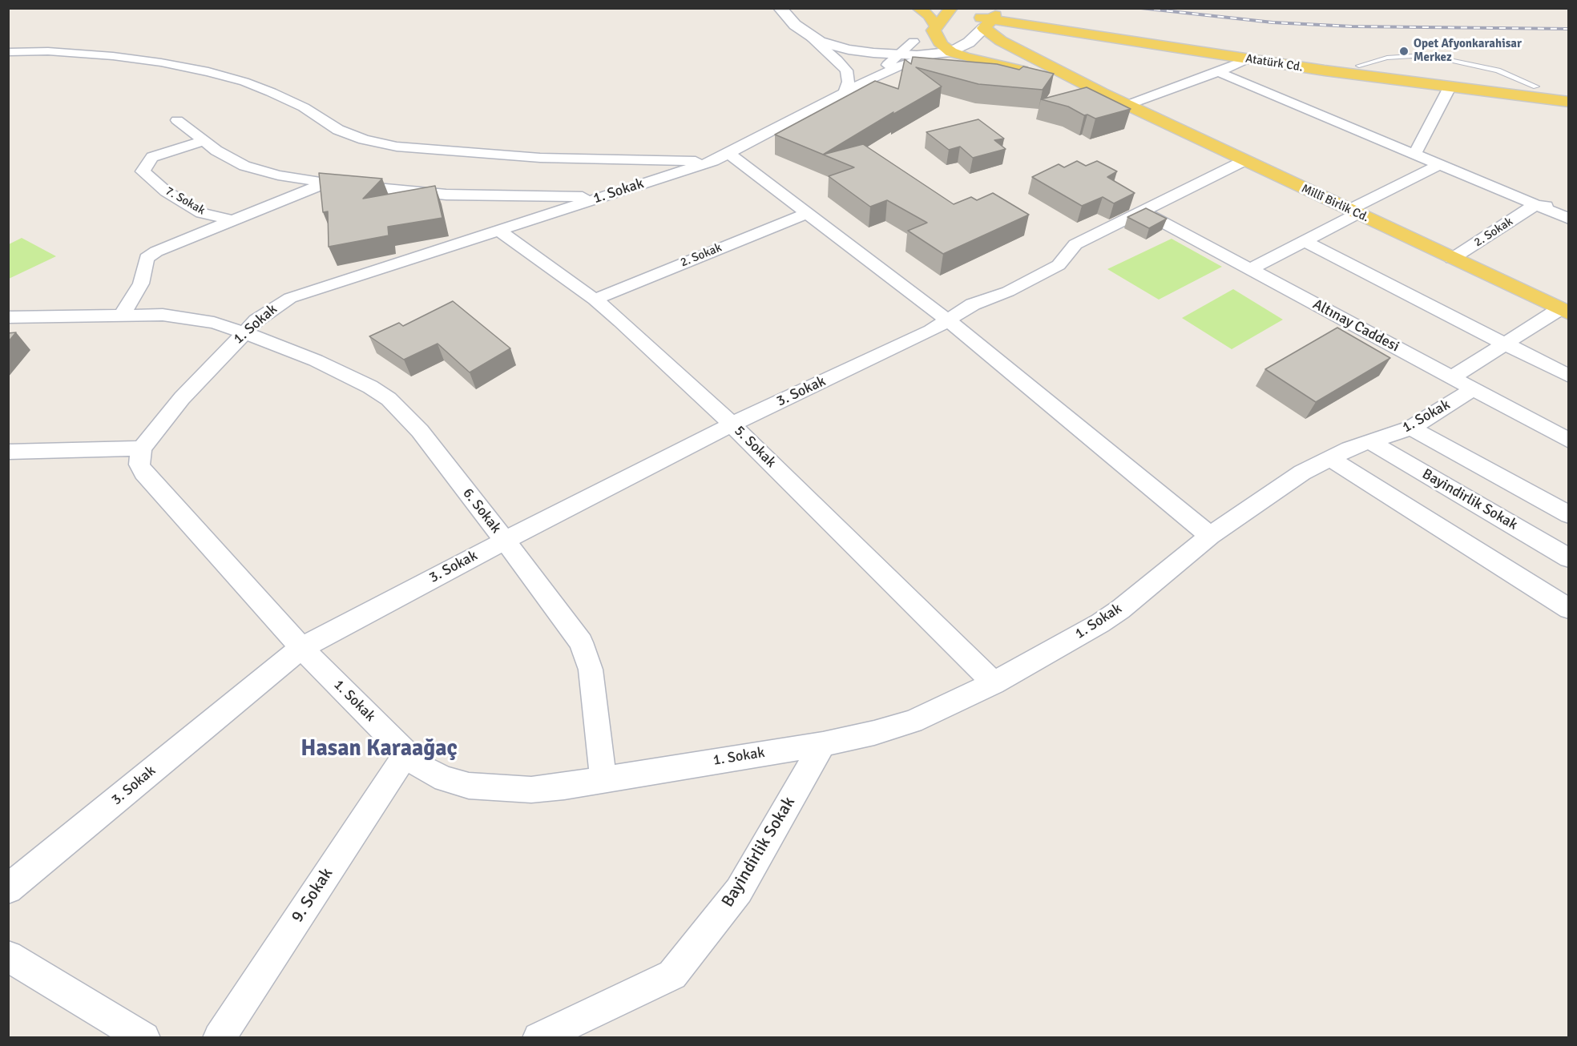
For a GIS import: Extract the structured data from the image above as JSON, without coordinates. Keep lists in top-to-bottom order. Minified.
{"streets":{"main road":["Atatürk Cd.","Millî Birlik Cd."],"street":["1. Sokak","7. Sokak","2. Sokak","Altınay Caddesi","3. Sokak","5. Sokak","Bayindirlik Sokak","6. Sokak","9. Sokak"]},"crossings":[["Atatürk Cd.","Millî Birlik Cd."],["1. Sokak","Altınay Caddesi"],["1. Sokak","3. Sokak"],["1. Sokak","5. Sokak"],["1. Sokak","Bayindirlik Sokak"],["1. Sokak","6. Sokak"],["1. Sokak","9. Sokak"],["Millî Birlik Cd.","2. Sokak"],["Millî Birlik Cd.","3. Sokak"],["2. Sokak","5. Sokak"],["Altınay Caddesi","3. Sokak"],["3. Sokak","5. Sokak"],["3. Sokak","6. Sokak"]],"districts":["Hasan Karaağaç"],"places":["Opet Afyonkarahisar Merkez"]}
